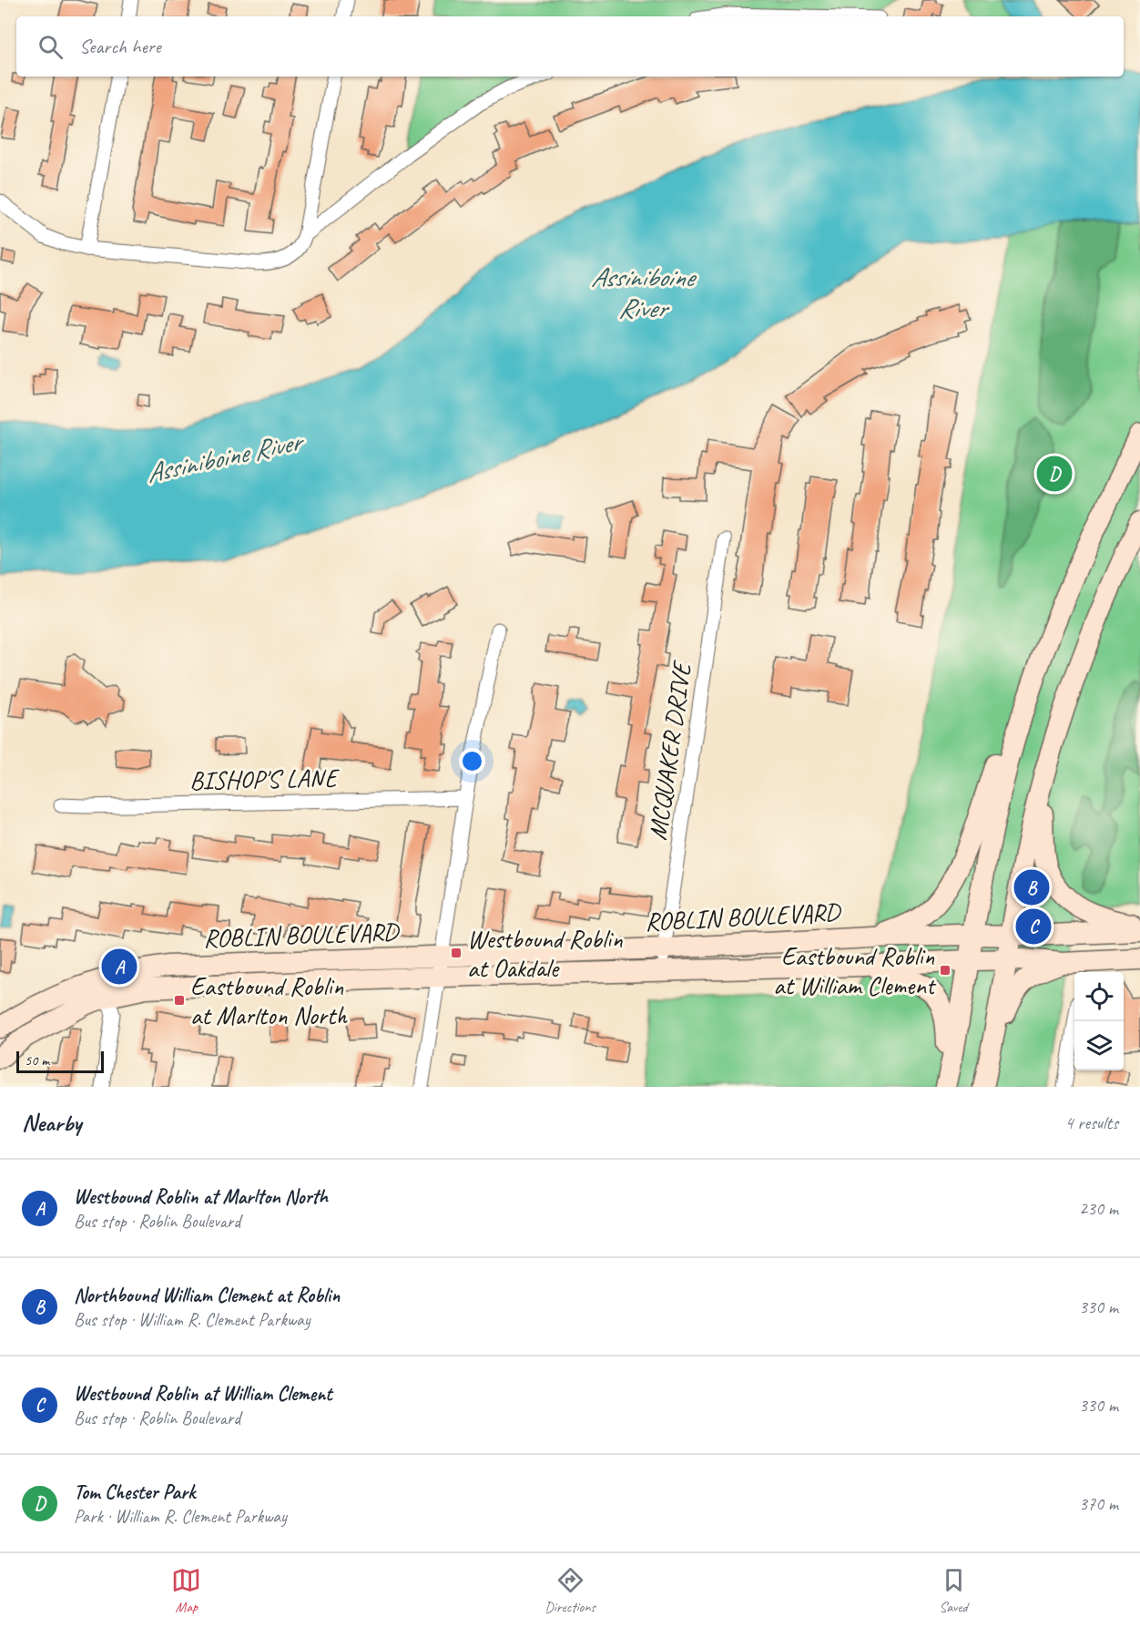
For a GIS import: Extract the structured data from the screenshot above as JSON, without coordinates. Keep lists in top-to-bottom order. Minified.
{"streets":{"main road":["ROBLIN BOULEVARD"],"street":["MCQUAKER DRIVE","BISHOP'S LANE"]},"crossings":[["MCQUAKER DRIVE","ROBLIN BOULEVARD"]],"water":["Assiniboine River"],"places":{"transit":["Westbound Roblin at Oakdale","Eastbound Roblin at William Clement","Eastbound Roblin at Marlton North"]},"scale_bar":"50 m","page":{"search":"Search here","pins":["D","B","C","A"],"scale":"50 m","heading":["Nearby","4 results"],"list":[{"mark":"A","name":"Westbound Roblin at Marlton North","note":"Bus stop · Roblin Boulevard","value":"230 m"},{"mark":"B","name":"Northbound William Clement at Roblin","note":"Bus stop · William R. Clement Parkway","value":"330 m"},{"mark":"C","name":"Westbound Roblin at William Clement","note":"Bus stop · Roblin Boulevard","value":"330 m"},{"mark":"D","name":"Tom Chester Park","note":"Park · William R. Clement Parkway","value":"370 m"}],"nav":["Map","Directions","Saved"]}}
